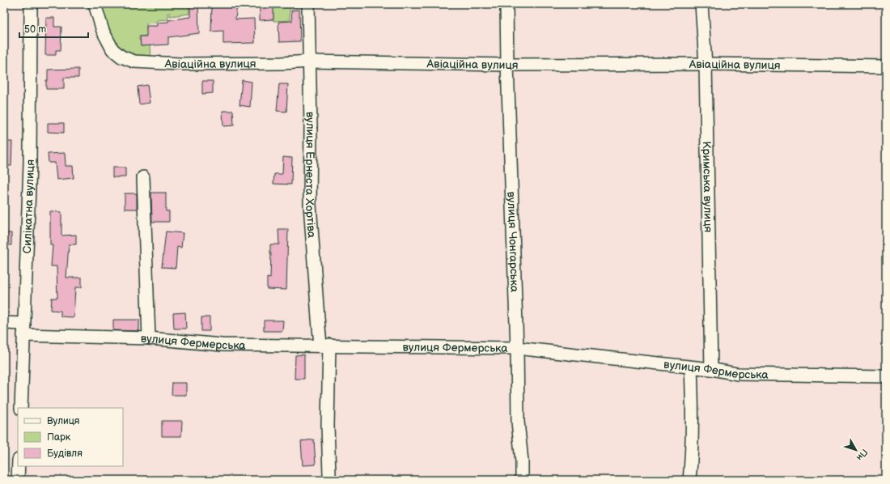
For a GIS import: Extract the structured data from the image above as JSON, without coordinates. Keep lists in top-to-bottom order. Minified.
{"streets":{"street":["Авіаційна вулиця","вулиця Ернеста Хортіва","Кримська вулиця","Силікатна вулиця","вулиця Чонгарська","вулиця Фермерська"]},"crossings":[["Авіаційна вулиця","вулиця Ернеста Хортіва"],["Авіаційна вулиця","Кримська вулиця"],["Авіаційна вулиця","вулиця Чонгарська"],["вулиця Ернеста Хортіва","вулиця Фермерська"],["Кримська вулиця","вулиця Фермерська"],["Силікатна вулиця","вулиця Фермерська"],["вулиця Чонгарська","вулиця Фермерська"]],"legend":["Вулиця","Парк","Будівля"],"scale_bar":"50 m","north":"bottom right"}
